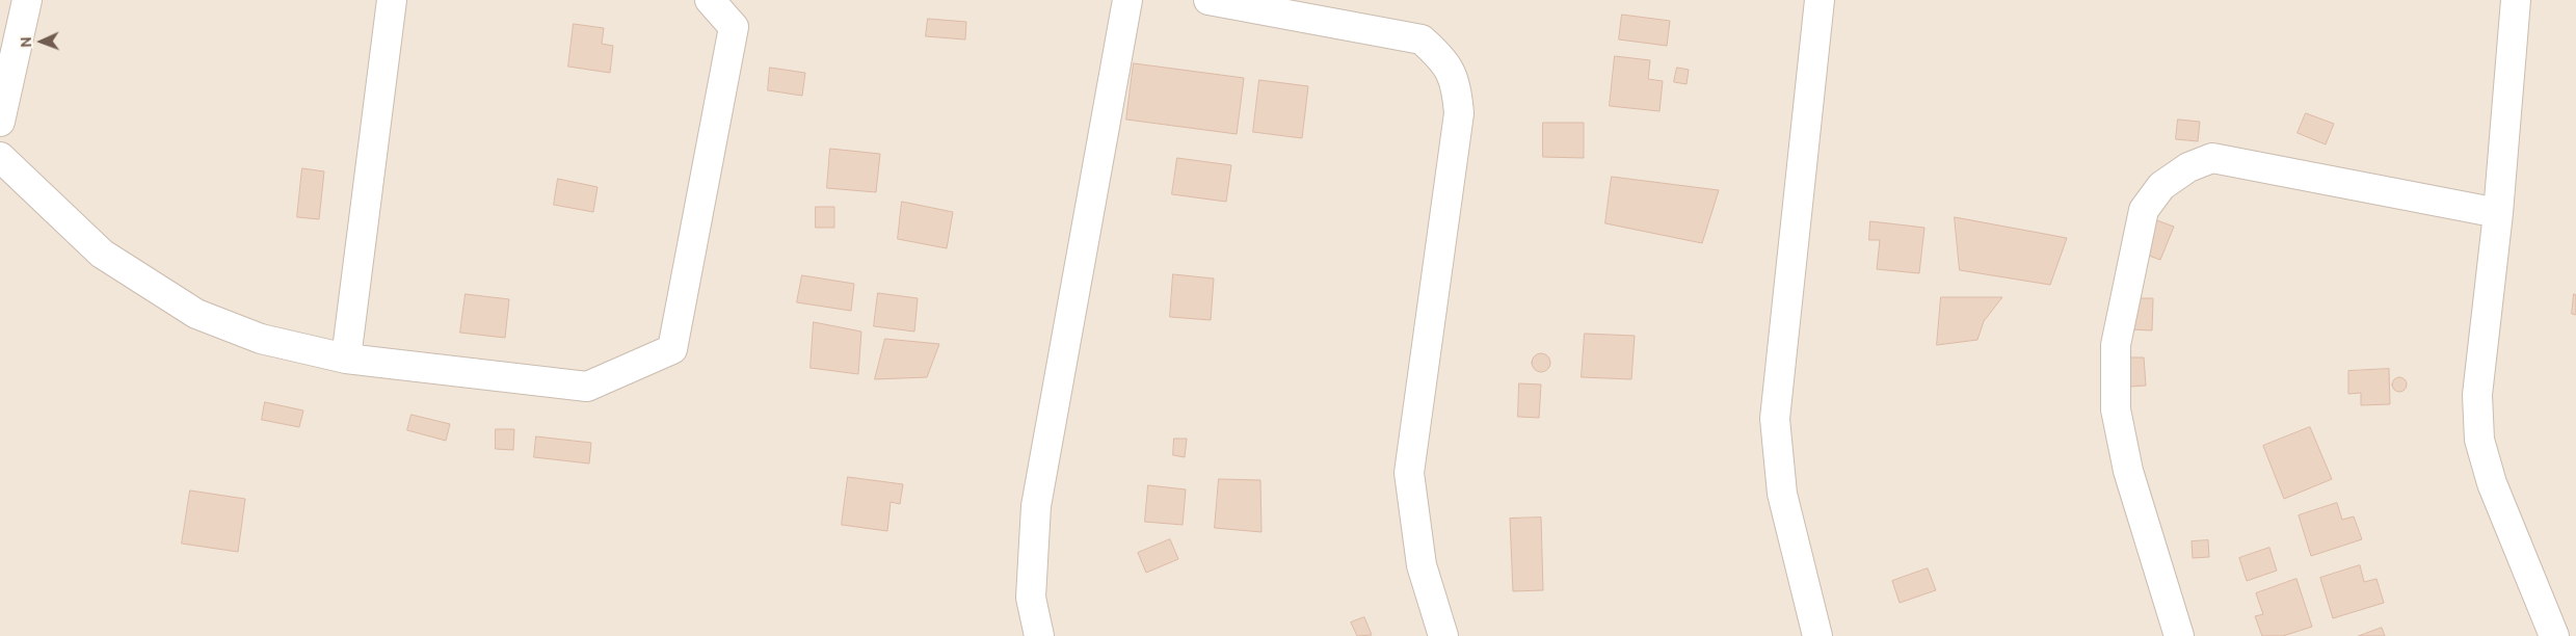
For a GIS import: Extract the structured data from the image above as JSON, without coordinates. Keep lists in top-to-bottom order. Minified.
{"north":"left"}
